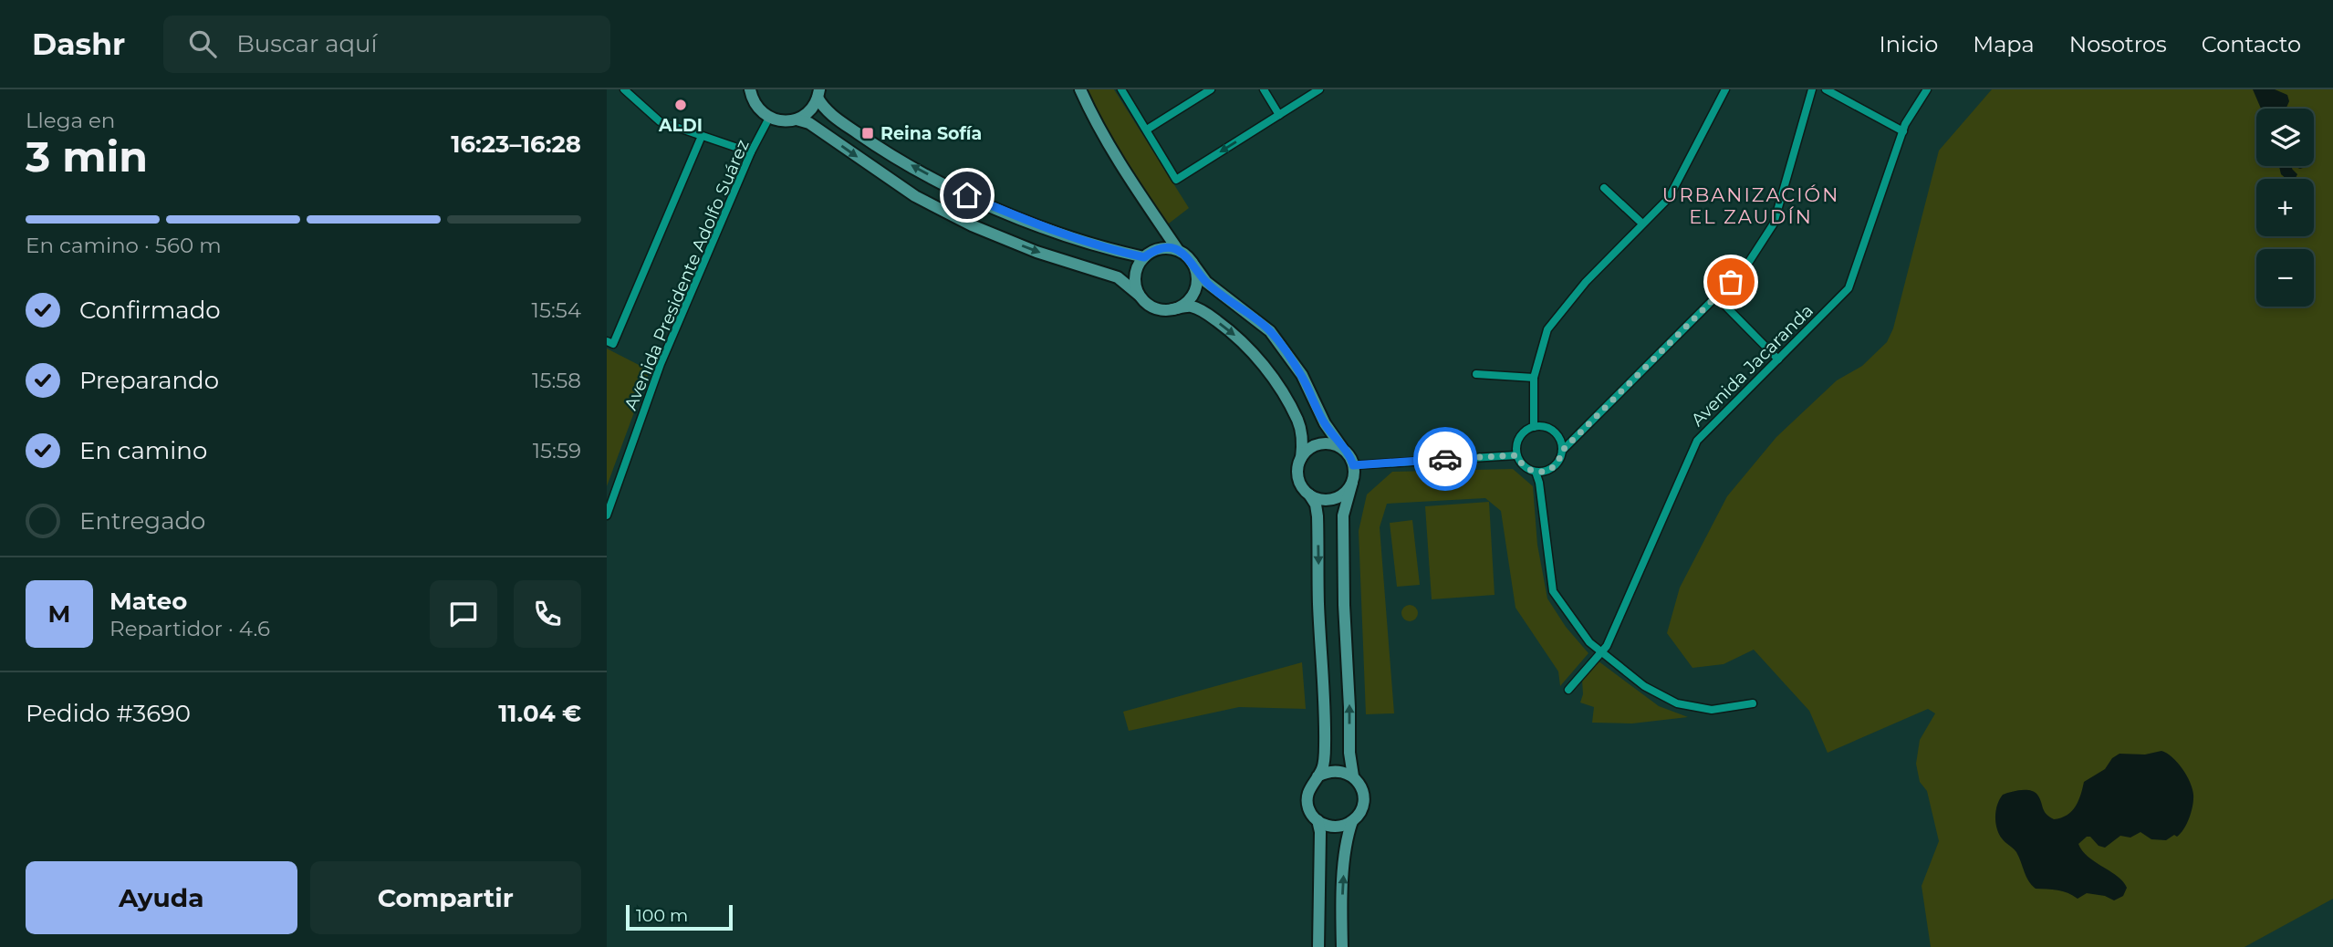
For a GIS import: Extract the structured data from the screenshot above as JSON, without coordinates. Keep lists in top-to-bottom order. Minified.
{"streets":{"street":["Avenida Presidente Adolfo Suárez","Avenida Jacaranda"]},"districts":["URBANIZACIÓN EL ZAUDÍN"],"places":{"other":["ALDI"],"transit":["Reina Sofía"]},"scale_bar":"100 m","page":{"header":"Dashr","search":"Buscar aquí","nav":["Inicio","Mapa","Nosotros","Contacto"],"heading":["3 min","Llega en","16:23–16:28"],"panel":["Mateo","Repartidor · 4.6","Pedido #3690","11.04 €"],"map_buttons":["+","−"],"bar":"En camino · 560 m","list":[["Confirmado","15:54"],["Preparando","15:58"],["En camino","15:59"],"Entregado"],"round":"M","buttons":["Ayuda","Compartir"],"scale":"100 m"}}
